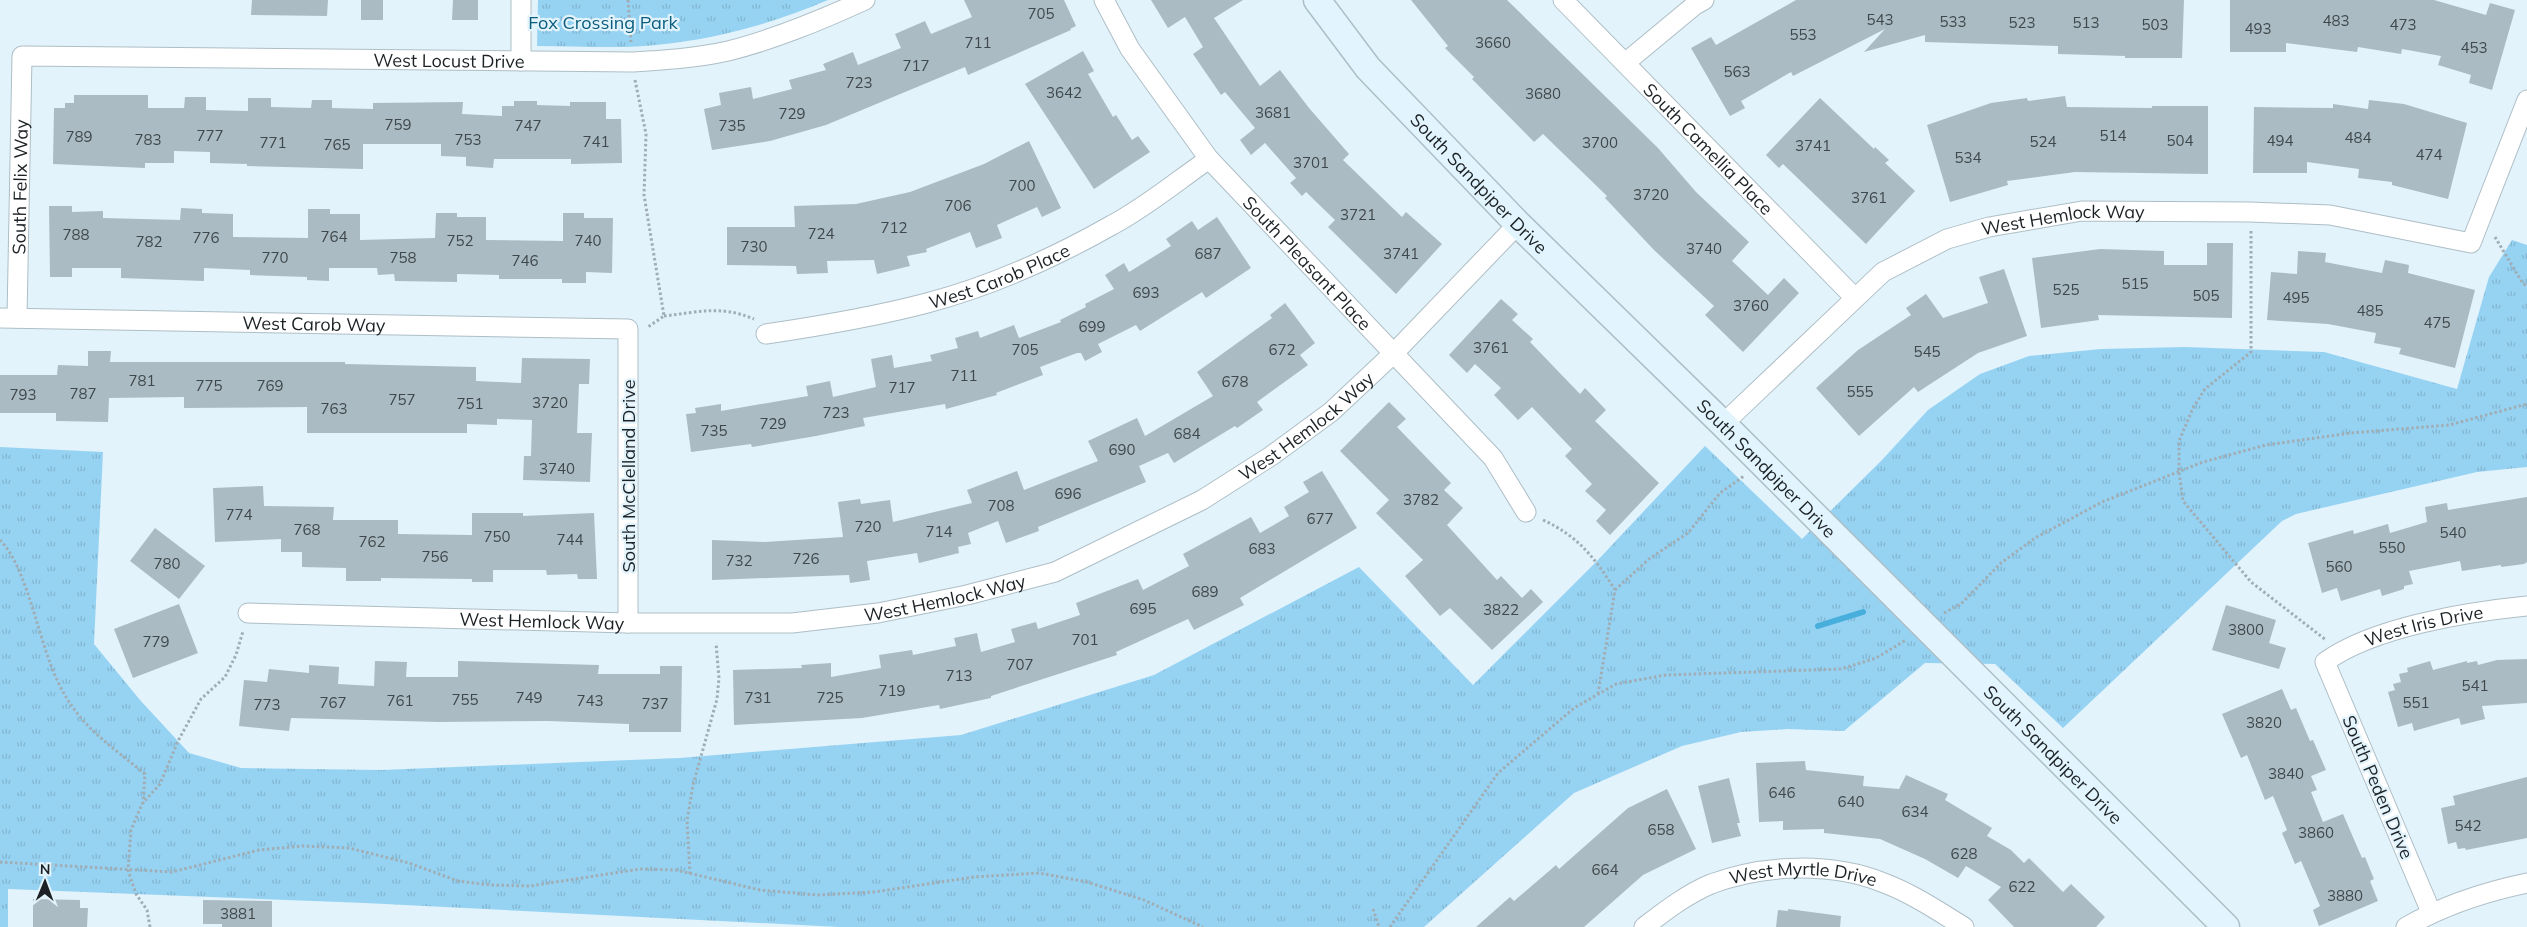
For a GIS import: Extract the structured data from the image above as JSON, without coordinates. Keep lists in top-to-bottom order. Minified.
{"streets":{"street":["West Locust Drive","South Camellia Place","South Sandpiper Drive","South Felix Way","West Hemlock Way","South Pleasant Place","West Carob Place","West Carob Way","South McClelland Drive","West Iris Drive","South Peden Drive","West Myrtle Drive"]},"crossings":[["West Locust Drive","South Felix Way"],["South Camellia Place","West Hemlock Way"],["South Sandpiper Drive","West Hemlock Way"],["South Felix Way","West Carob Way"],["West Hemlock Way","South Pleasant Place"],["West Hemlock Way","South McClelland Drive"],["South Pleasant Place","West Carob Place"],["West Carob Way","South McClelland Drive"],["West Iris Drive","South Peden Drive"]],"parks":["Fox Crossing Park"],"house_numbers":["705","543","483","533","523","513","503","473","493","553","711","3660","453","717","563","723","3642","3680","3681","729","759","747","735","777","514","789","484","783","753","504","494","741","524","771","3700","765","3741","474","534","3701","700","3720","3761","706","3721","712","724","788","764","776","752","740","782","730","3740","687","3741","770","758","746","515","525","693","505","495","3760","485","475","699","3761","705","672","545","711","781","678","775","769","717","555","787","793","757","3720","751","763","723","729","735","684","690","3740","696","3782","708","774","677","720","768","714","540","750","744","762","550","683","756","726","732","780","560","689","695","3822","3800","701","779","707","713","541","719","749","731","725","755","761","743","767","551","737","773","3820","3840","646","640","634","542","658","3860","628","664","622","3880","3881"],"north":"top"}
